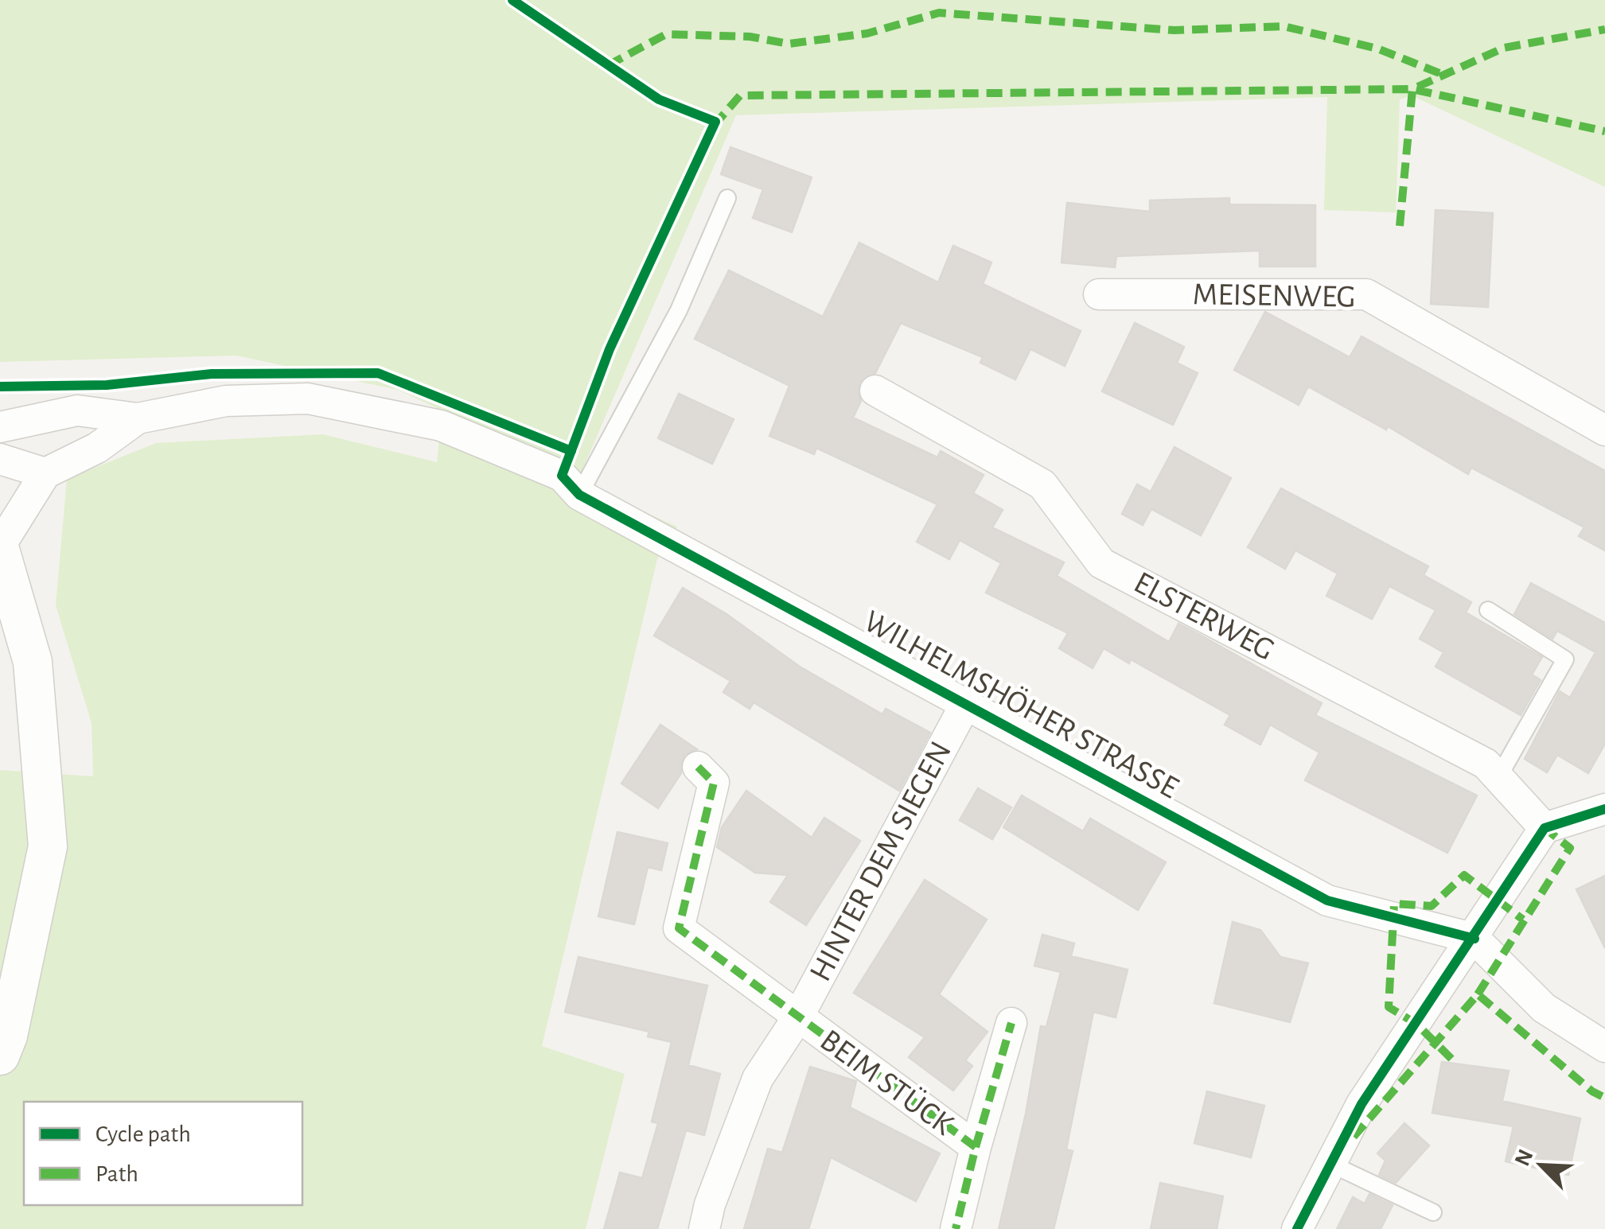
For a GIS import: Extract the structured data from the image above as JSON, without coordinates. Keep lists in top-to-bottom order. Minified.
{"streets":{"street":["MEISENWEG","ELSTERWEG","WILHELMSHÖHER STRASSE","HINTER DEM SIEGEN","BEIM STÜCK"]},"crossings":[["WILHELMSHÖHER STRASSE","HINTER DEM SIEGEN"],["HINTER DEM SIEGEN","BEIM STÜCK"]],"legend":["Cycle path","Path"],"north":"top left"}
